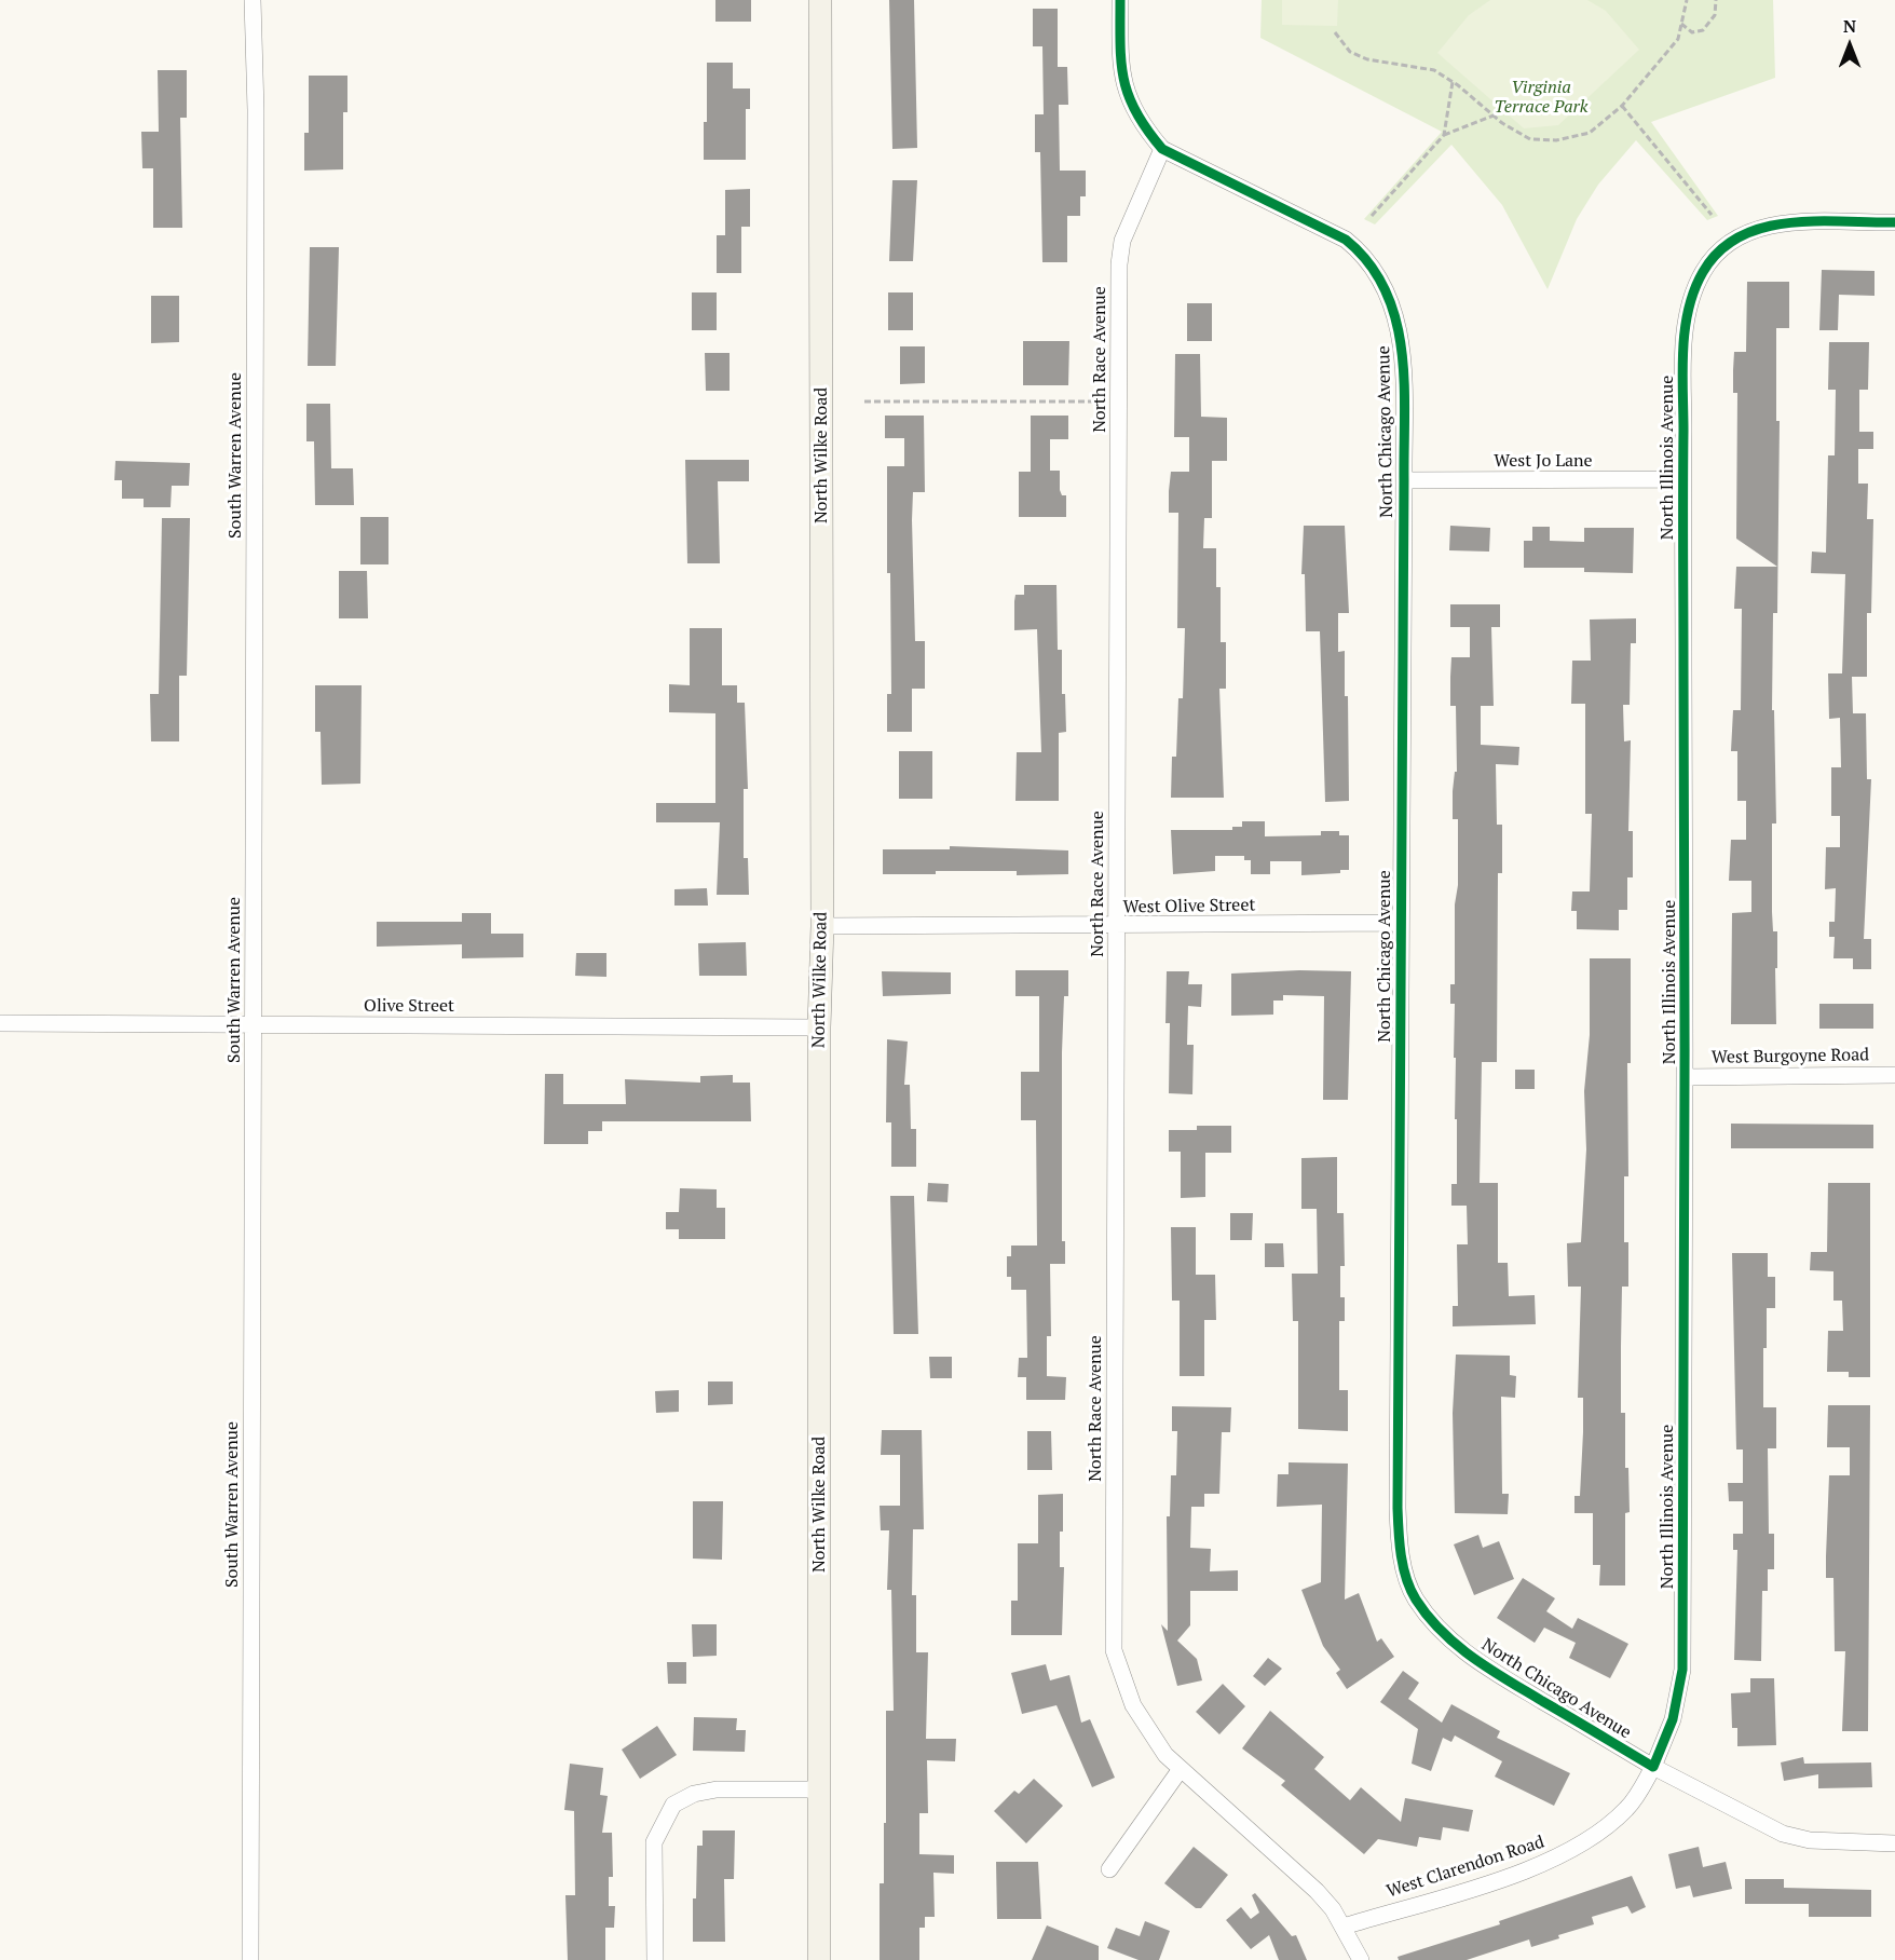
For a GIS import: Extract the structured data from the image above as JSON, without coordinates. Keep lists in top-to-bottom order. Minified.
{"streets":{"street":["North Race Avenue","North Chicago Avenue","South Warren Avenue","North Wilke Road","North Illinois Avenue","West Jo Lane","West Olive Street","Olive Street","West Burgoyne Road","West Clarendon Road"]},"crossings":[["North Race Avenue","North Chicago Avenue"],["North Race Avenue","West Olive Street"],["North Race Avenue","West Clarendon Road"],["North Chicago Avenue","North Illinois Avenue"],["North Chicago Avenue","West Jo Lane"],["North Chicago Avenue","West Olive Street"],["North Chicago Avenue","West Clarendon Road"],["South Warren Avenue","Olive Street"],["North Wilke Road","West Olive Street"],["North Wilke Road","Olive Street"],["North Illinois Avenue","West Jo Lane"],["North Illinois Avenue","West Burgoyne Road"],["North Illinois Avenue","West Clarendon Road"]],"parks":["Virginia Terrace Park"],"north":"top"}
